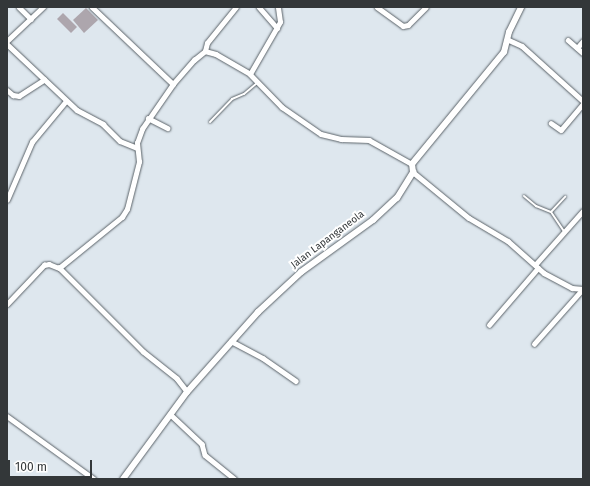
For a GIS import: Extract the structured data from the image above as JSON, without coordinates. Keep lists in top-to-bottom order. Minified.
{"streets":{"street":["Jalan Lapanganeola"]},"scale_bar":"100 m"}
